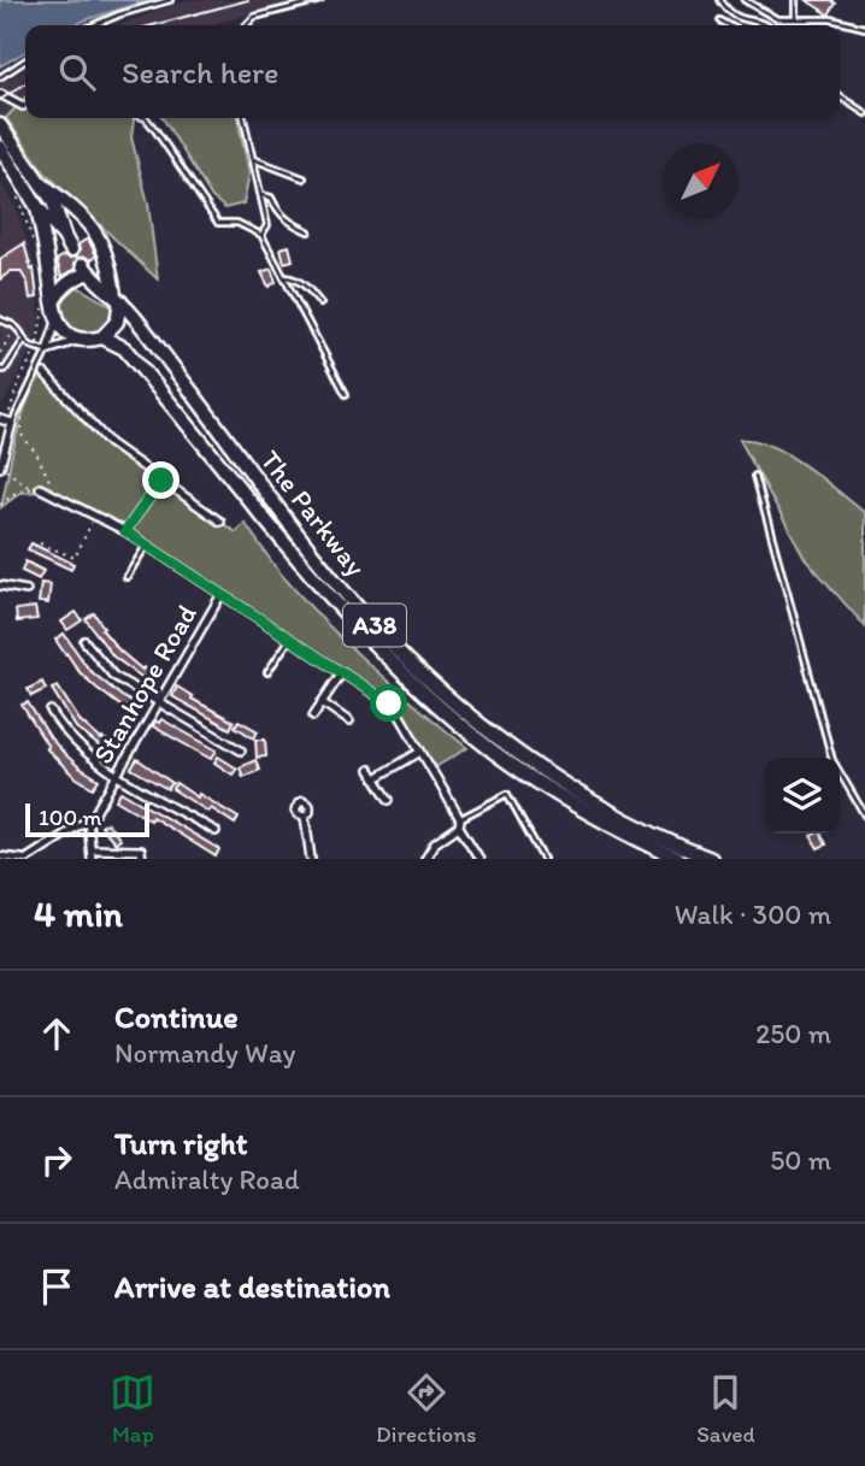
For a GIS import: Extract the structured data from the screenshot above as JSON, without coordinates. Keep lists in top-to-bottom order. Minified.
{"streets":{"highway":["The Parkway","A38"],"street":["Stanhope Road"]},"crossings":[["The Parkway","A38"]],"scale_bar":"100 m","north":"top right","page":{"search":"Search here","scale":"100 m","heading":["4 min","Walk · 300 m"],"list":[["Continue","Normandy Way","250 m"],["Turn right","Admiralty Road","50 m"],"Arrive at destination"],"nav":["Map","Directions","Saved"]}}
